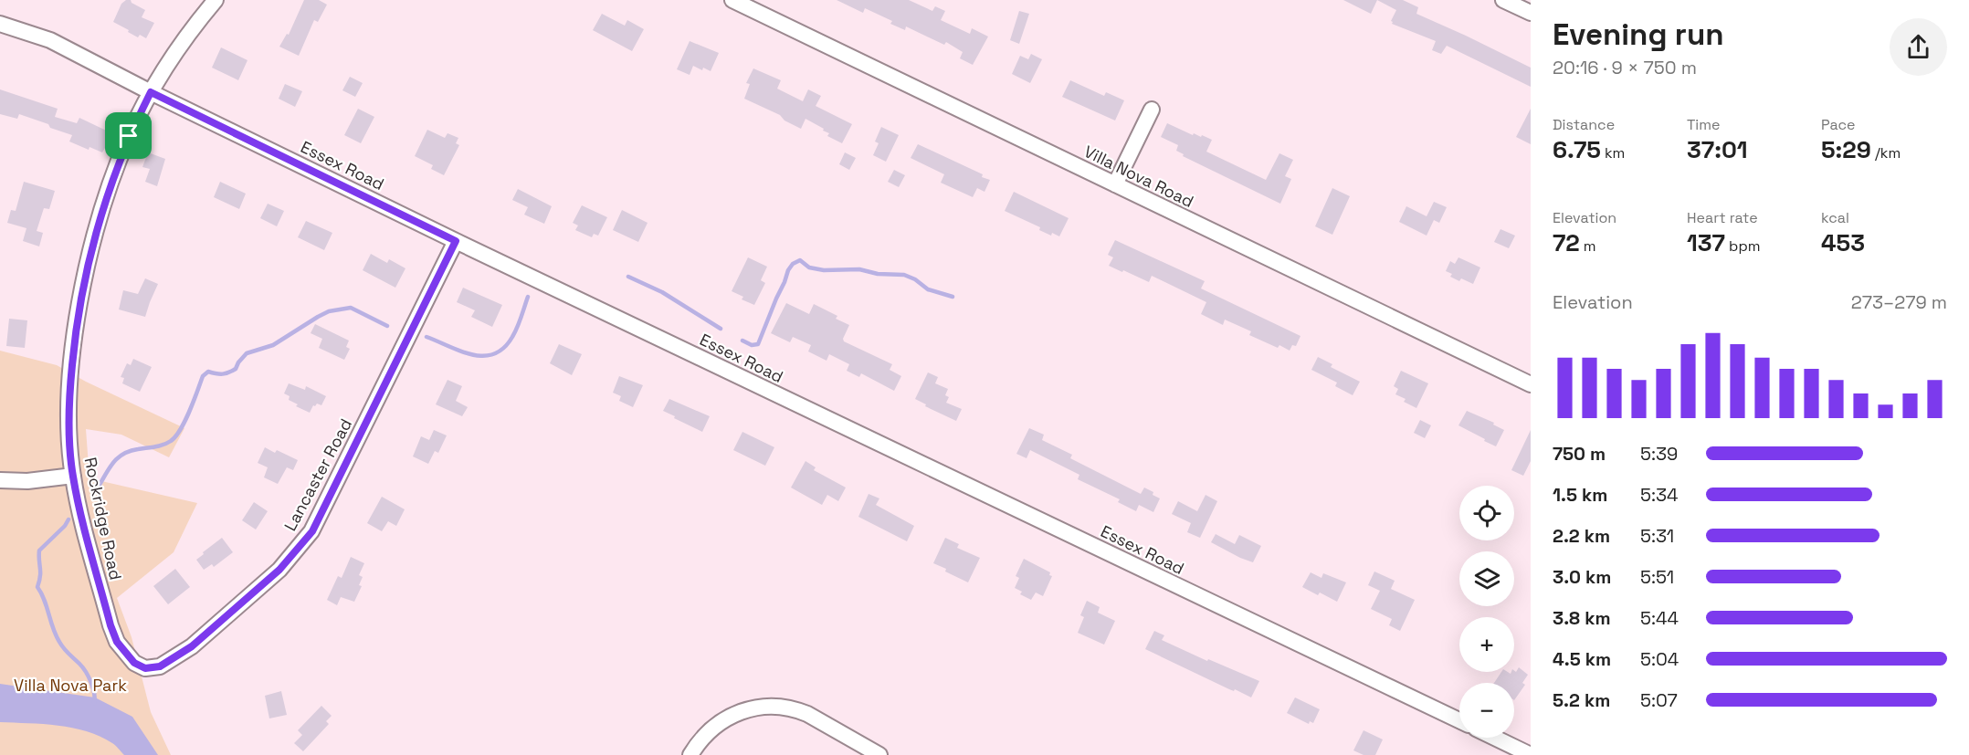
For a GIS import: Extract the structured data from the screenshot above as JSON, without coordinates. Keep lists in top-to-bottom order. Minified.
{"streets":{"street":["Essex Road","Villa Nova Road","Lancaster Road","Rockridge Road"]},"crossings":[["Essex Road","Lancaster Road"],["Essex Road","Rockridge Road"],["Lancaster Road","Rockridge Road"]],"parks":["Villa Nova Park"],"page":{"heading":["Evening run","20:16 · 9 × 750 m"],"stats":[["Distance","6.75 km"],["Time","37:01"],["Pace","5:29 /km"],["Elevation","72 m"],["Heart rate","137 bpm"],["kcal","453"]],"chart":["Elevation","273–279 m"],"list":[{"name":"750 m","note":"5:39"},{"name":"1.5 km","note":"5:34"},{"name":"2.2 km","note":"5:31"},{"name":"3.0 km","note":"5:51"},{"name":"3.8 km","note":"5:44"},{"name":"4.5 km","note":"5:04"},{"name":"5.2 km","note":"5:07"}],"map_buttons":["+","−"]}}
